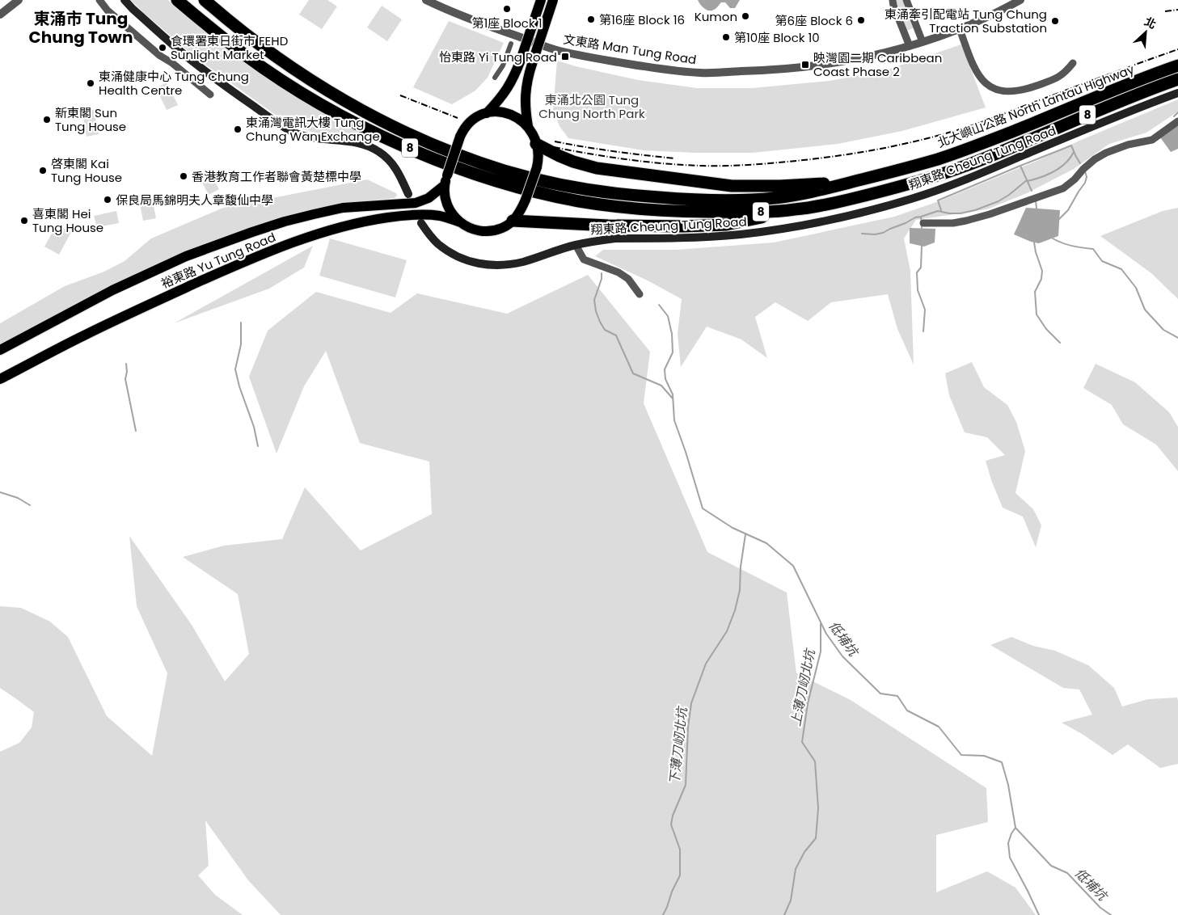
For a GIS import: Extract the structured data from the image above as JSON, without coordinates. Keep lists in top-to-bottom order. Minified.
{"streets":{"highway":["北大嶼山公路 North Lantau Highway","8"],"main road":["翔東路 Cheung Tung Road","裕東路 Yu Tung Road"],"street":["文東路 Man Tung Road"]},"districts":["東涌市 Tung Chung Town"],"water":["低埔坑","上薄刀屻北坑","下薄刀屻北坑"],"parks":["東涌北公園 Tung Chung North Park"],"places":{"other":["第1座 Block 1","Kumon","第16座 Block 16","第6座 Block 6","東涌牽引配電站 Tung Chung Traction Substation","第10座 Block 10","食環署東日街市 FEHD Sunlight Market","東涌健康中心 Tung Chung Health Centre","新東閣 Sun Tung House","東涌灣電訊大樓 Tung Chung Wan Exchange","啓東閣 Kai Tung House","香港教育工作者聯會黃楚標中學","保良局馬錦明夫人章馥仙中學","喜東閣 Hei Tung House"],"transit":["怡東路 Yi Tung Road","映灣園二期 Caribbean Coast Phase 2"]},"north":"top right"}
